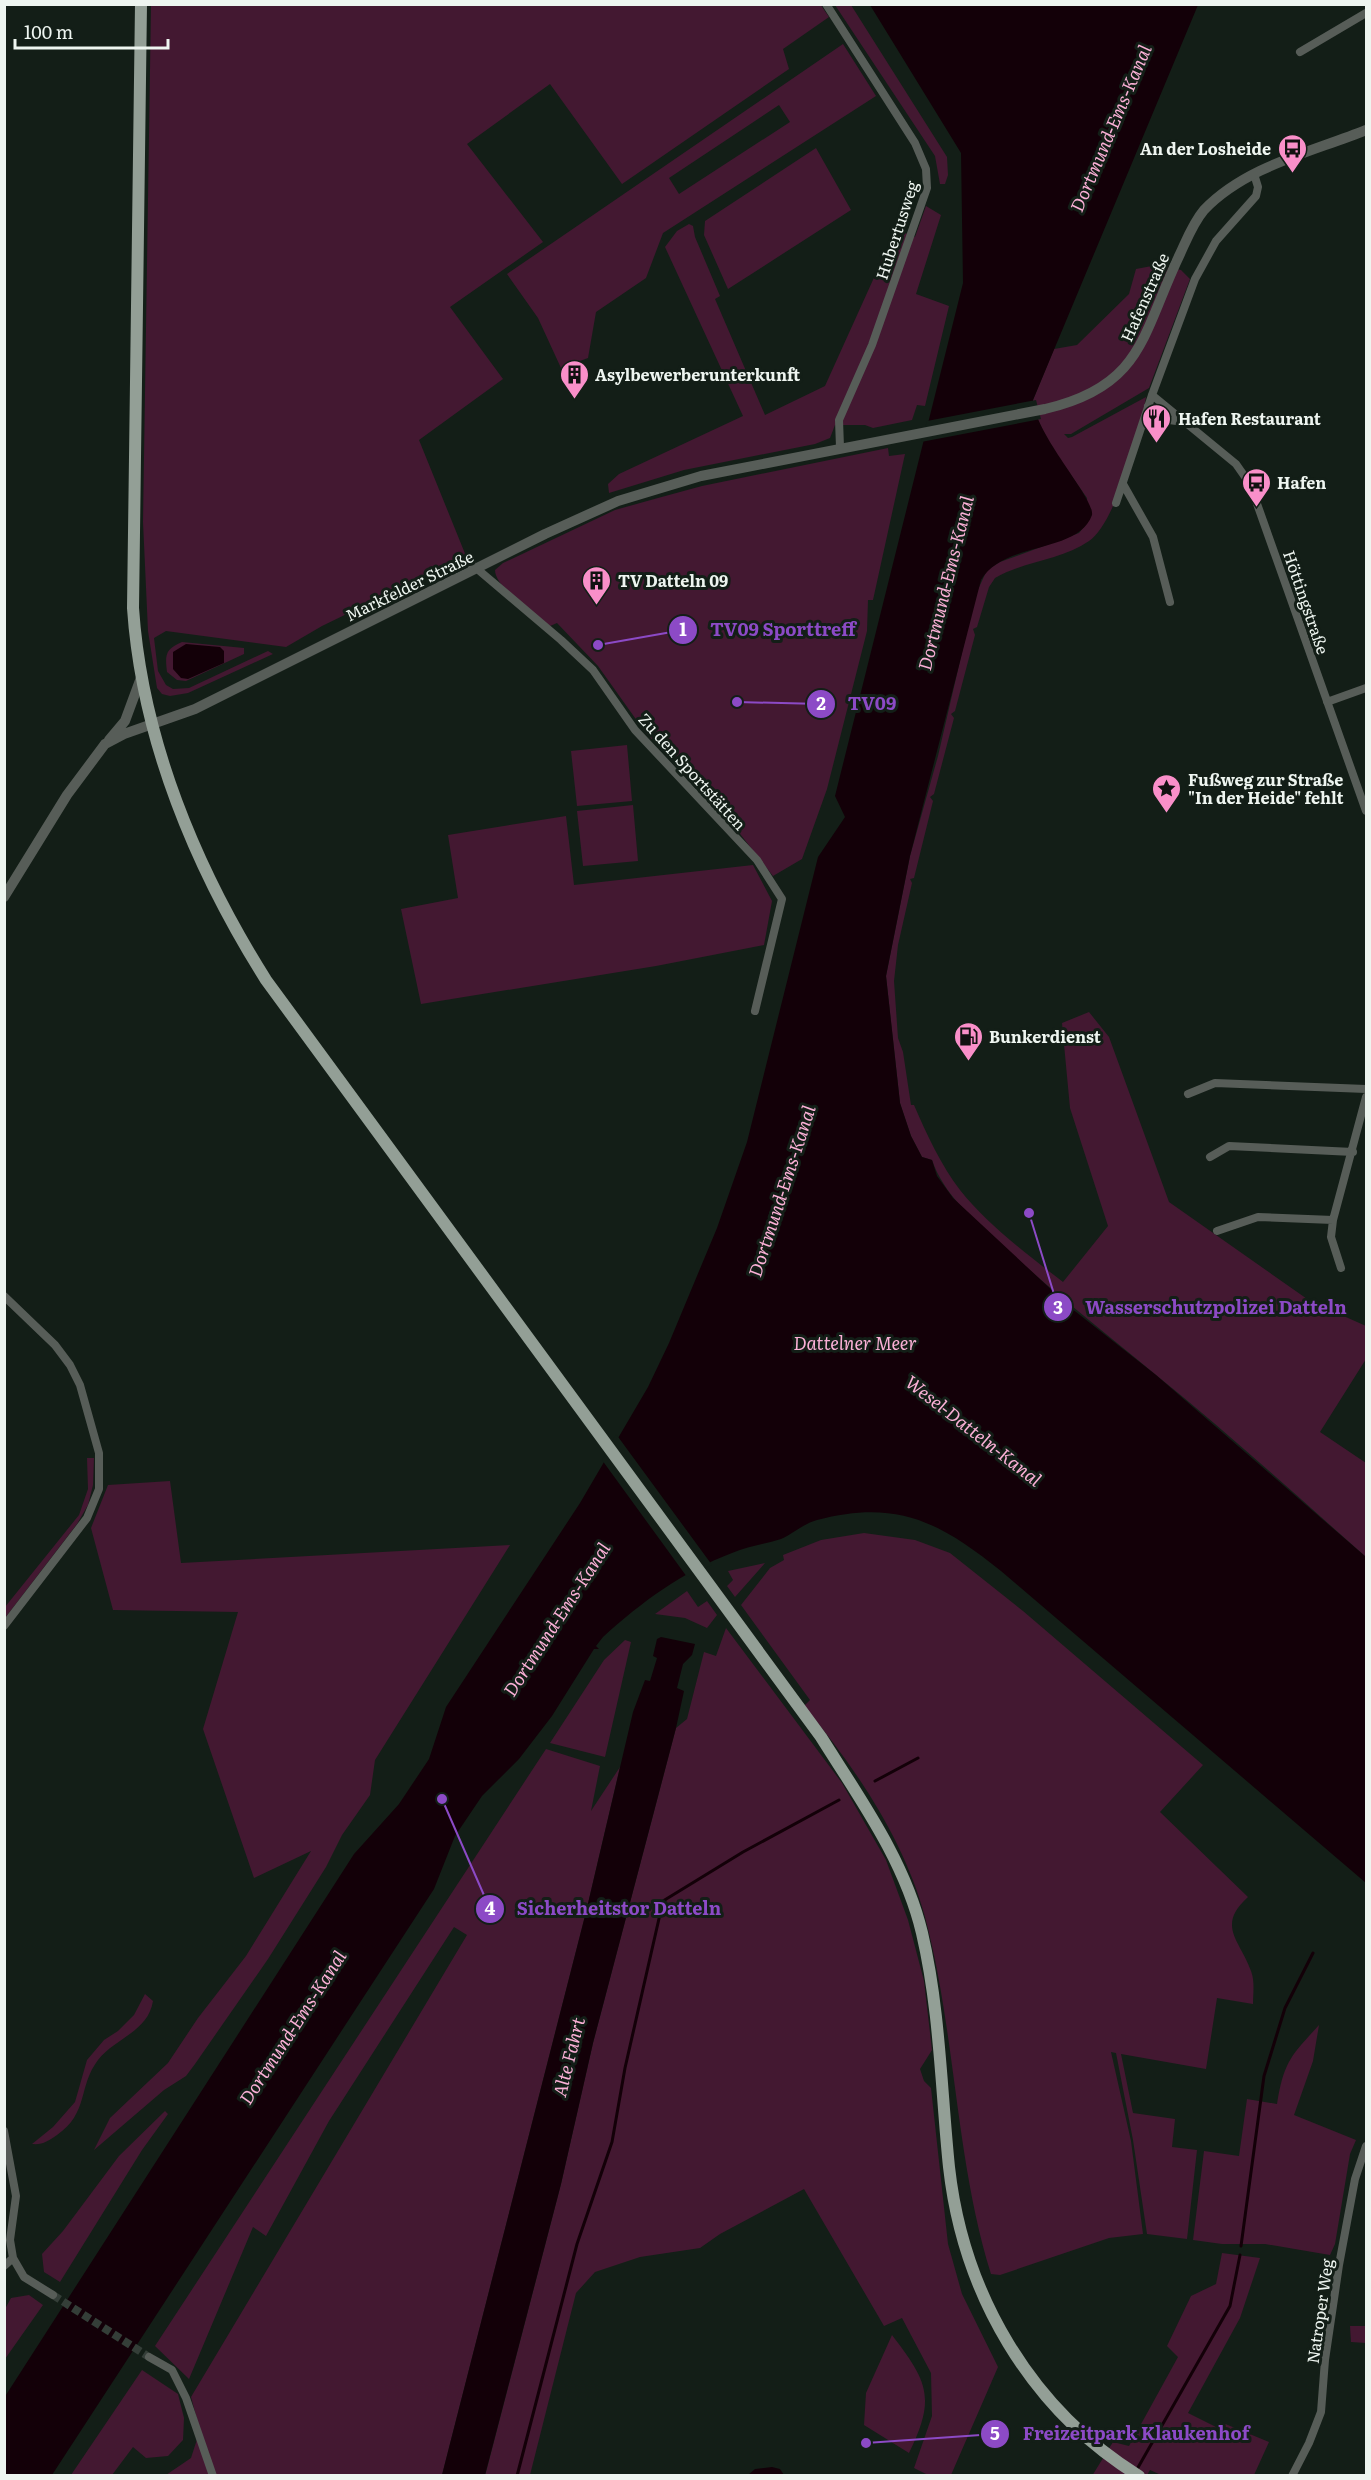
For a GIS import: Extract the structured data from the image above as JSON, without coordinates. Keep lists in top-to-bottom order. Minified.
{"streets":{"street":["Hubertusweg","Hafenstraße","Markfelder Straße","Höttingstraße","Zu den Sportstätten","Natroper Weg"]},"crossings":[["Hubertusweg","Markfelder Straße"],["Hafenstraße","Markfelder Straße"],["Markfelder Straße","Zu den Sportstätten"]],"water":["Dortmund-Ems-Kanal","Dattelner Meer","Wesel-Datteln-Kanal","Alte Fahrt"],"places":{"bus stop":["An der Losheide","Hafen"],"building":["Asylbewerberunterkunft","TV Datteln 09"],"restaurant":["Hafen Restaurant"],"other":["TV09 Sporttreff","TV09","Wasserschutzpolizei Datteln","Sicherheitstor Datteln","Freizeitpark Klaukenhof"],"place":["Fußweg zur Straße \"In der Heide\" fehlt"],"fuel station":["Bunkerdienst"]},"scale_bar":"100 m"}
